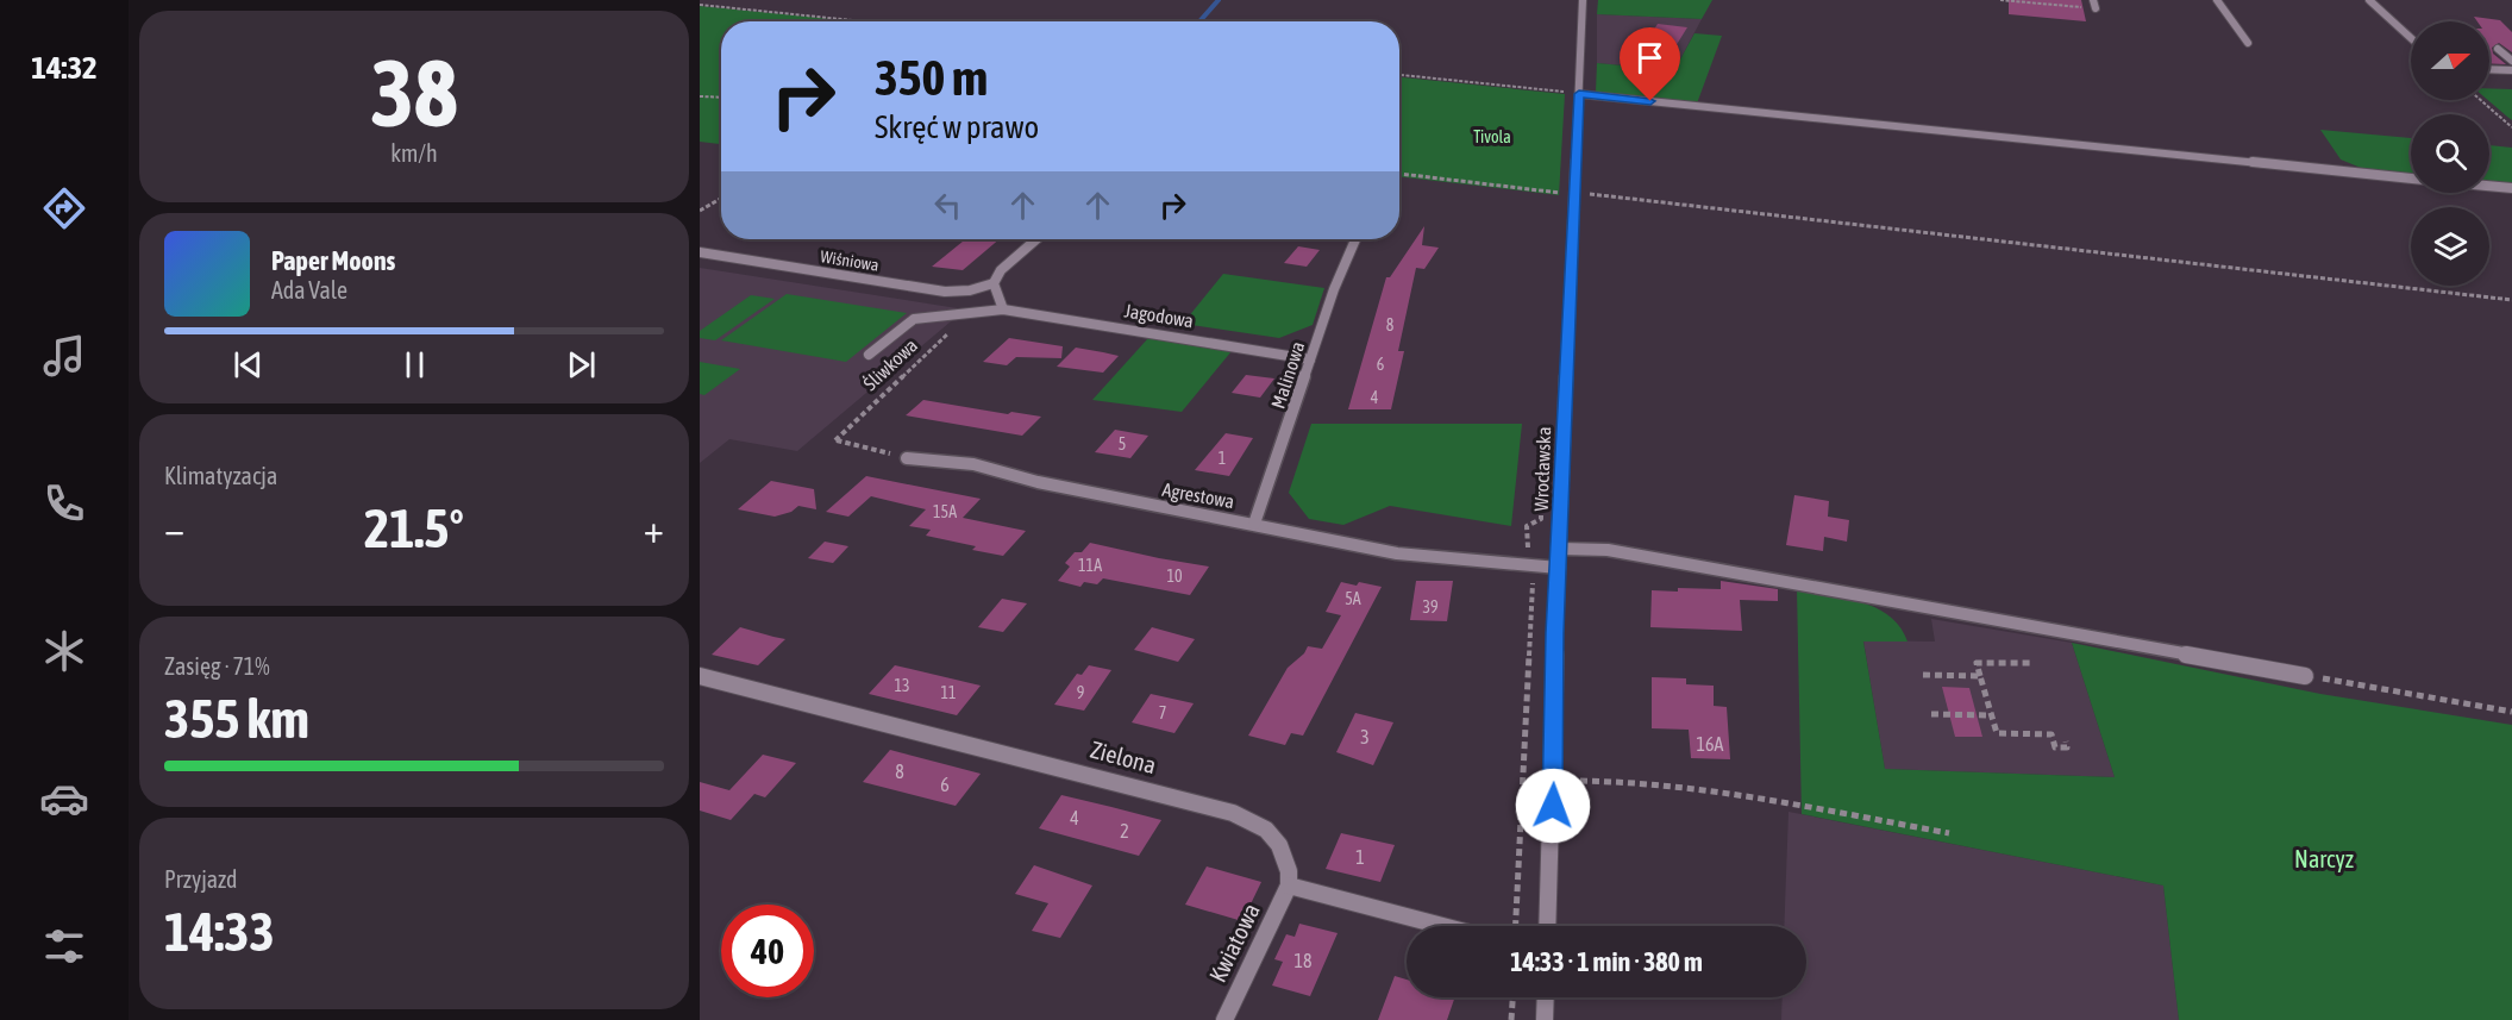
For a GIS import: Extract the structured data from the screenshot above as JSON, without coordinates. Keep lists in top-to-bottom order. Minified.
{"streets":{"street":["Wiśniowa","Jagodowa","Malinowa","Wrocławska","Agrestowa","Zielona","Kwiatowa"],"path":["Śliwkowa"]},"crossings":[["Jagodowa","Śliwkowa"],["Jagodowa","Malinowa"],["Śliwkowa","Agrestowa"],["Malinowa","Agrestowa"],["Wrocławska","Agrestowa"],["Zielona","Kwiatowa"]],"parks":["Tivola","Narcyz"],"house_numbers":["8","6","4","5","1","15A","11A","10","5A","39","13","11","9","7","3","16A","8","6","4","2","1","18"],"north":"right","page":{"tabs":"14:32","tile":[["38","km/h"],"Klimatyzacja",["Zasięg · 71%","355 km"],["Przyjazd","14:33"]],"turn":["350 m","Skręć w prawo"],"song":["Paper Moons","Ada Vale"],"heat":["−","21.5°","+"],"limit":"40","trip":"14:33 · 1 min · 380 m"}}
